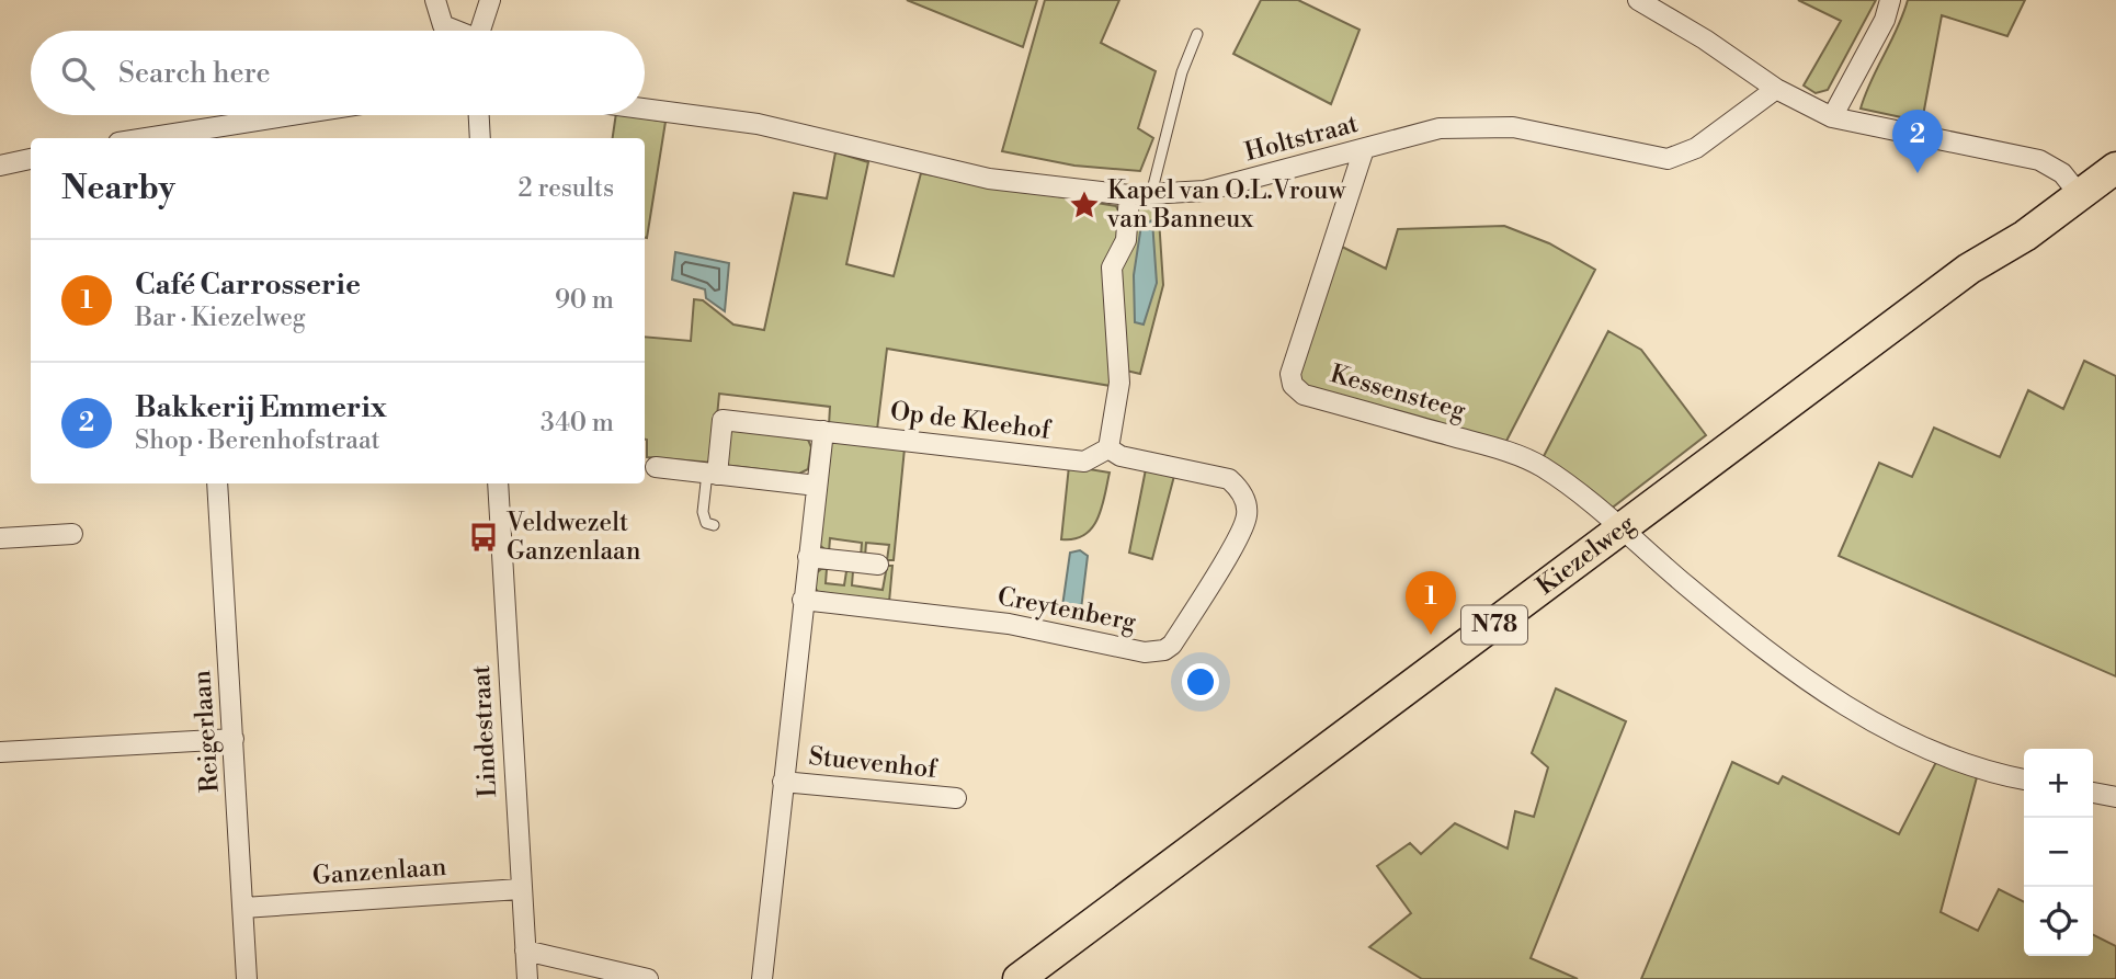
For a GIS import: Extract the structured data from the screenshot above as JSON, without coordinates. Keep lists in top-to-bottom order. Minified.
{"streets":{"main road":["Kiezelweg","N78"],"street":["Holtstraat","Kessensteeg","Op de Kleehof","Creytenberg","Reigerlaan","Lindestraat","Stuevenhof","Ganzenlaan"]},"crossings":[["Holtstraat","Kessensteeg"],["Kessensteeg","Kiezelweg"],["Op de Kleehof","Creytenberg"],["Reigerlaan","Ganzenlaan"],["Lindestraat","Ganzenlaan"]],"places":{"place":["Kapel van O.L.Vrouw van Banneux"],"bus stop":["Veldwezelt Ganzenlaan"]},"page":{"search":"Search here","pins":["2","1"],"heading":["Nearby","2 results"],"list":[{"mark":"1","name":"Café Carrosserie","note":"Bar · Kiezelweg","value":"90 m"},{"mark":"2","name":"Bakkerij Emmerix","note":"Shop · Berenhofstraat","value":"340 m"}],"map_buttons":["+","−"]}}
